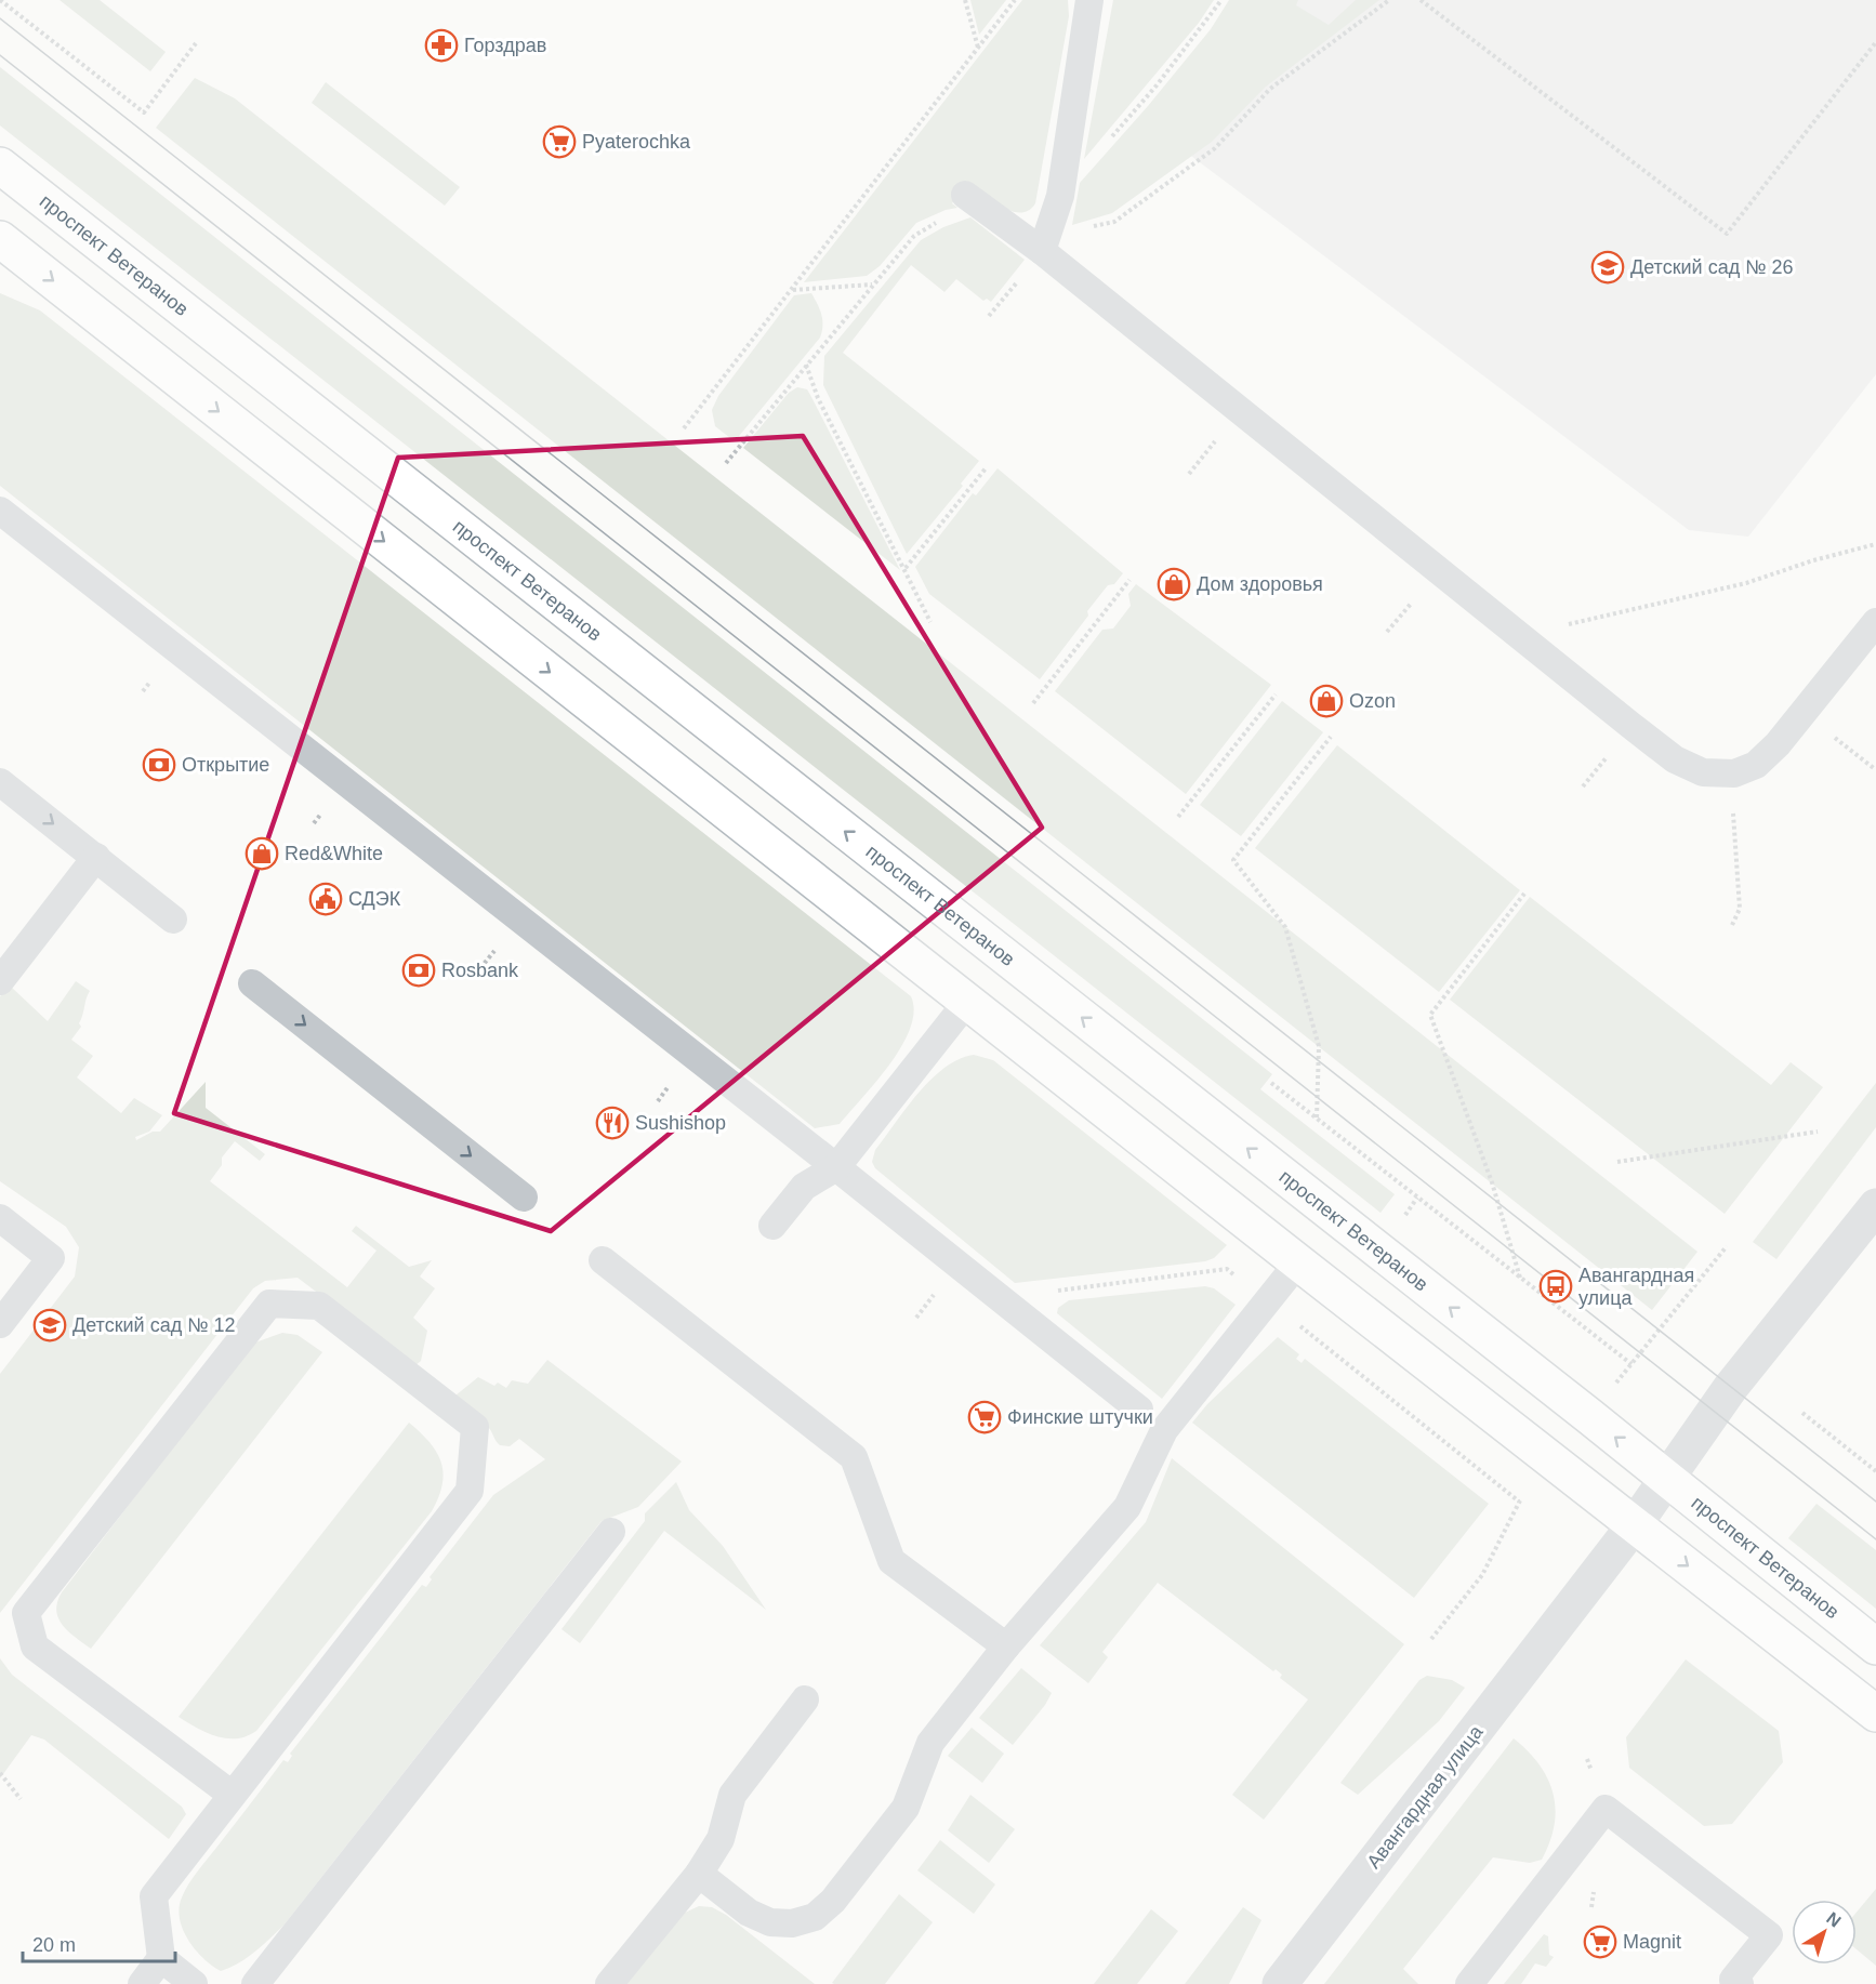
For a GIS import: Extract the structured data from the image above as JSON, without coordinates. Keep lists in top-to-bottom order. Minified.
{"streets":{"main road":["проспект Ветеранов"],"street":["Авангардная улица"]},"crossings":[["проспект Ветеранов","Авангардная улица"]],"places":{"pharmacy":["Горздрав"],"supermarket":["Pyaterochka","Финские штучки","Magnit"],"school or university":["Детский сад № 26","Детский сад № 12"],"shop":["Дом здоровья","Ozon","Red&White"],"bank":["Открытие","Rosbank"],"public building":["СДЭК"],"restaurant":["Sushishop"],"bus stop":["Авангардная улица"]},"scale_bar":"20 m","north":"top right"}
